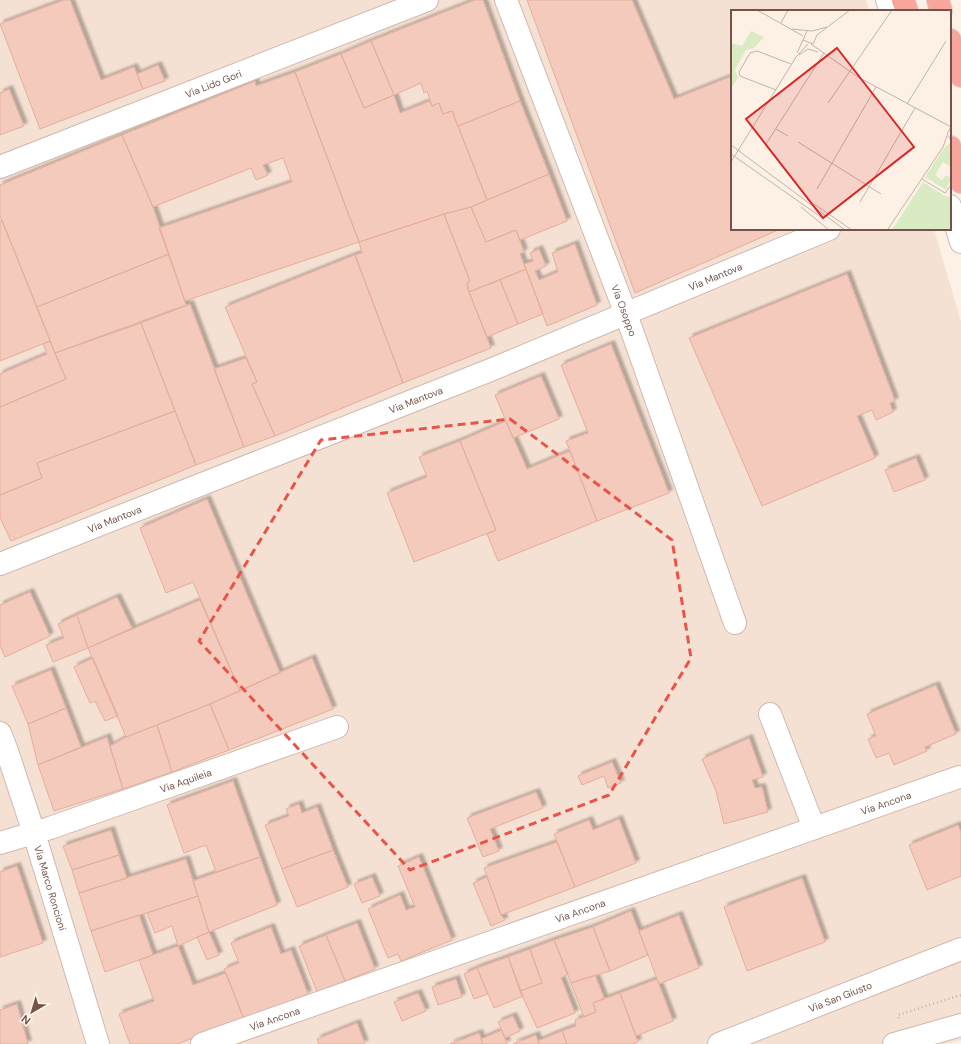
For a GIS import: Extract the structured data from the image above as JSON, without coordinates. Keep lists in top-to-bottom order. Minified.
{"streets":{"street":["Via Lido Gori","Via Mantova","Via Osoppo","Via Aquileia","Via Ancona","Via Marco Roncioni","Via San Giusto"]},"crossings":[["Via Mantova","Via Osoppo"],["Via Aquileia","Via Marco Roncioni"]],"north":"bottom left"}
